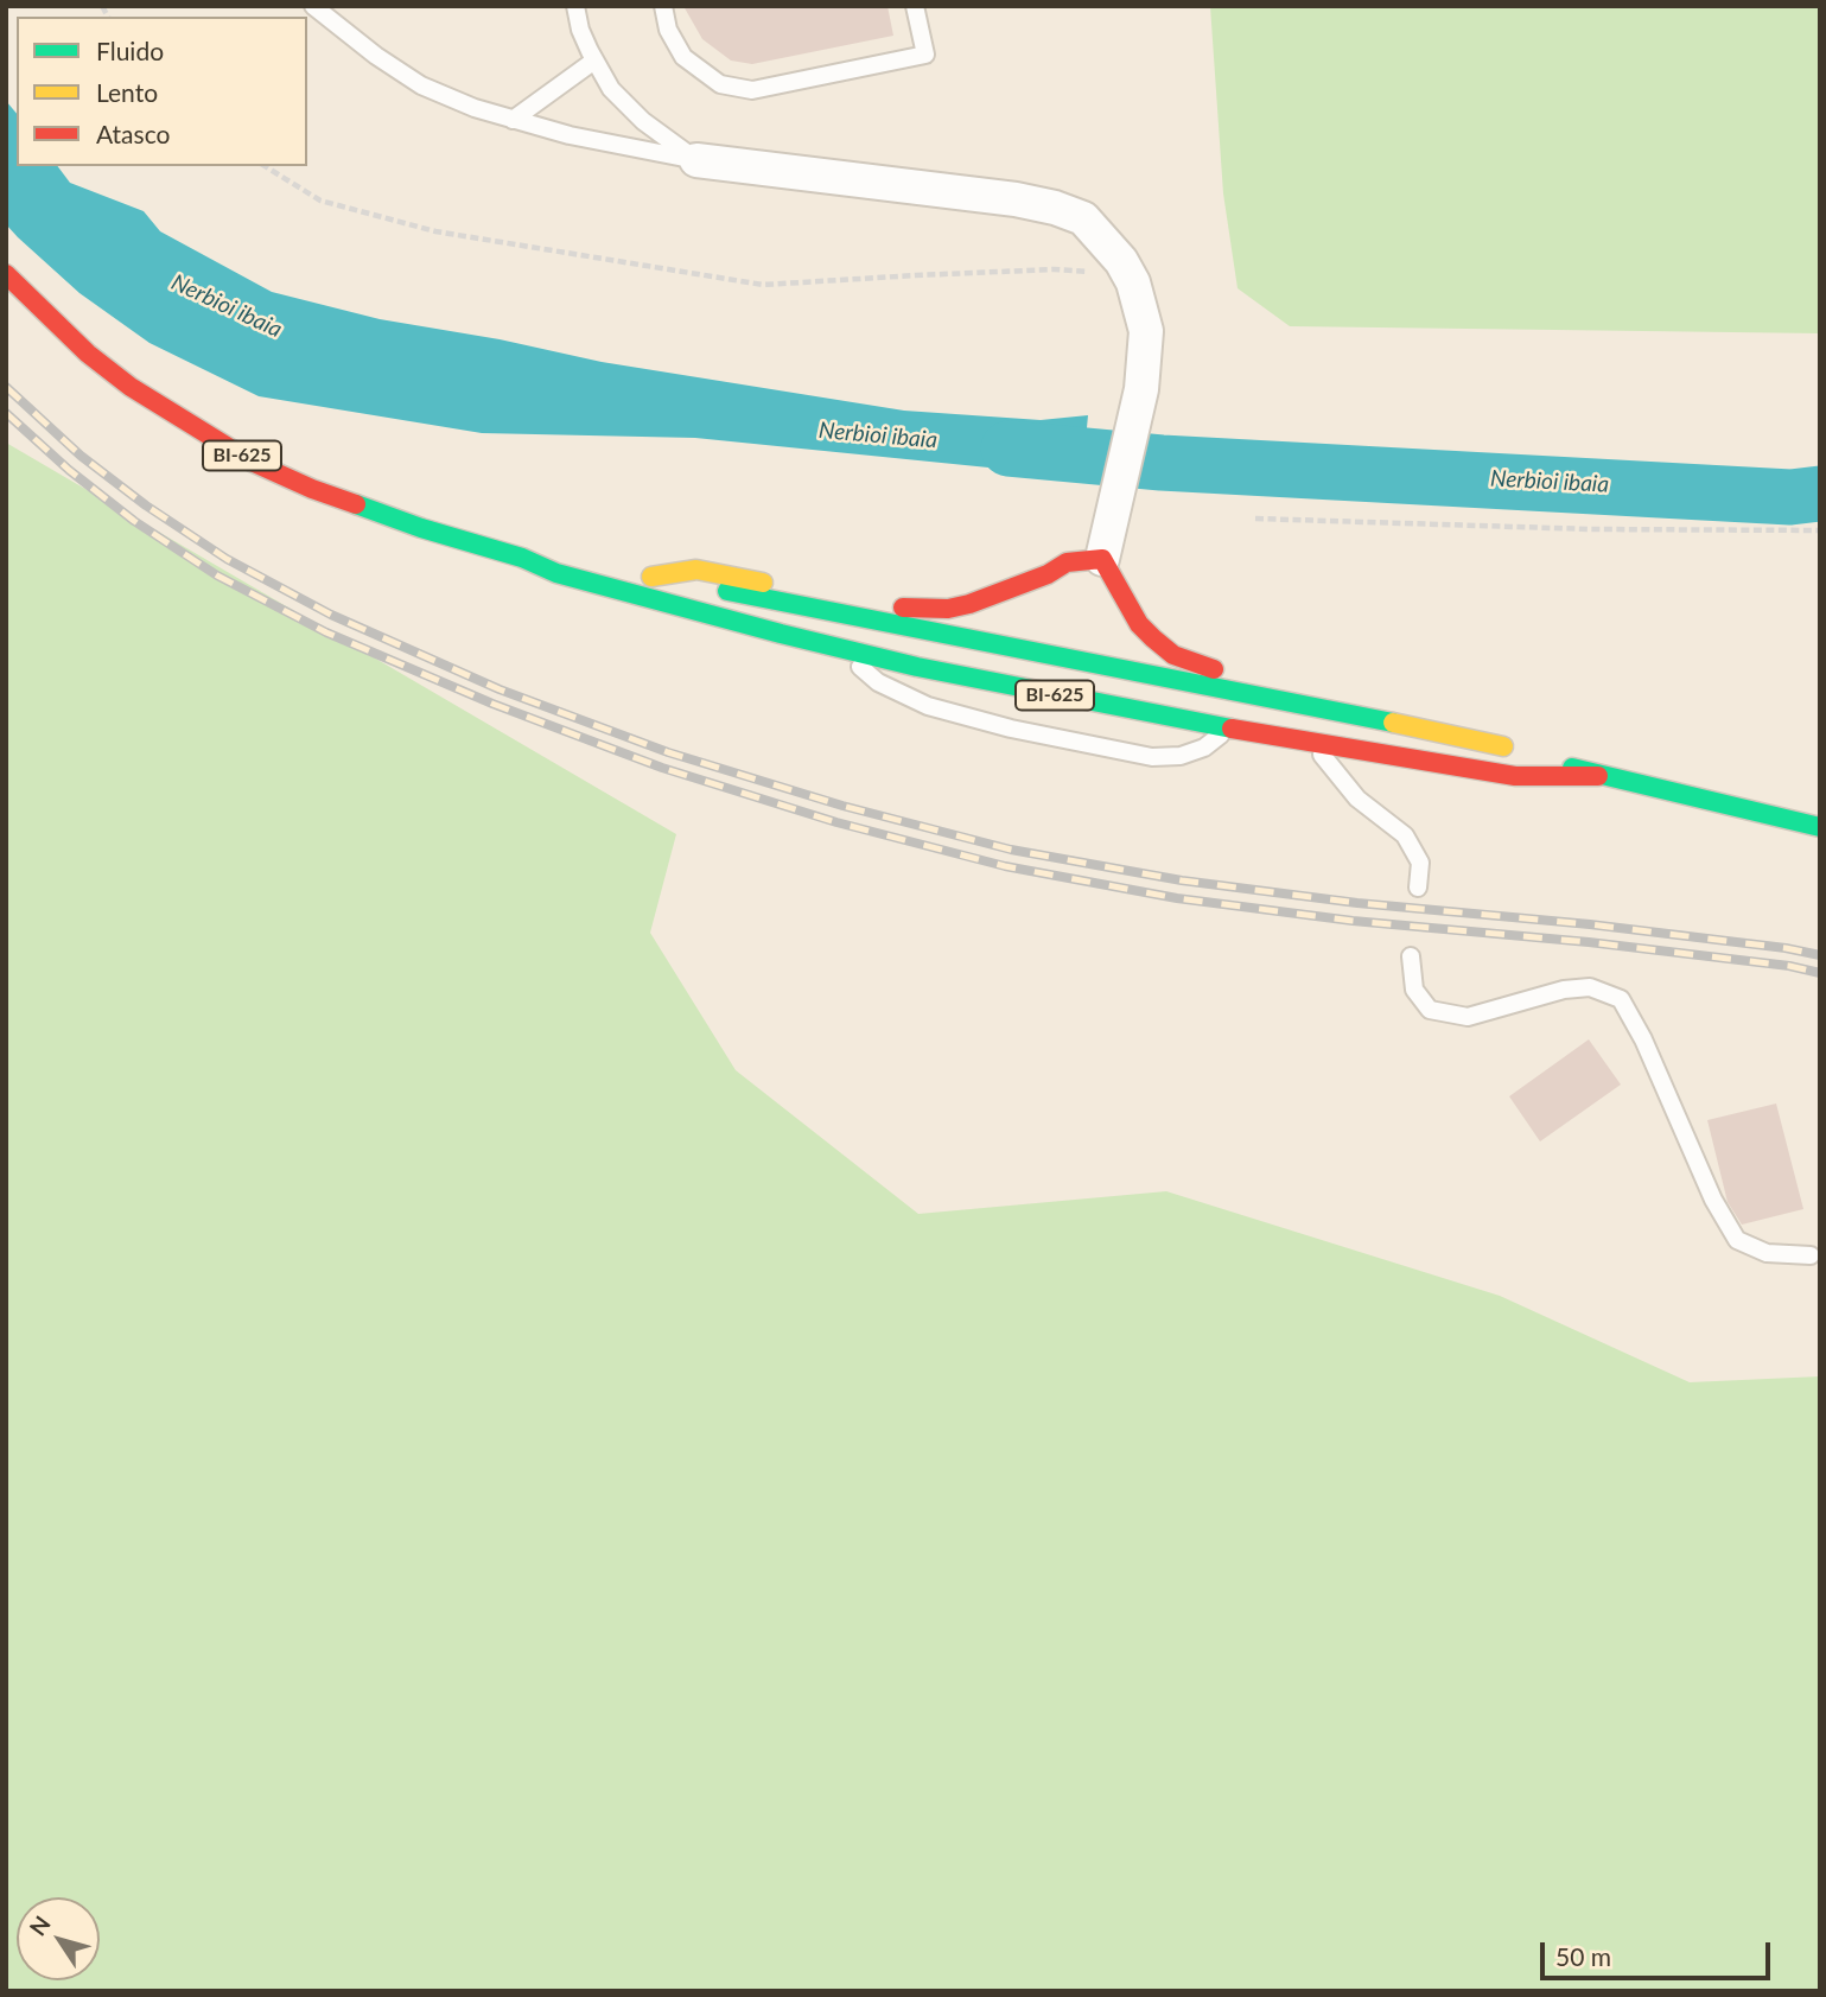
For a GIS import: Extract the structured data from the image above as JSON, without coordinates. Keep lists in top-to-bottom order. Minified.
{"streets":{"main road":["BI-625"]},"water":["Nerbioi ibaia"],"legend":["Fluido","Lento","Atasco"],"scale_bar":"50 m","north":"top left"}
